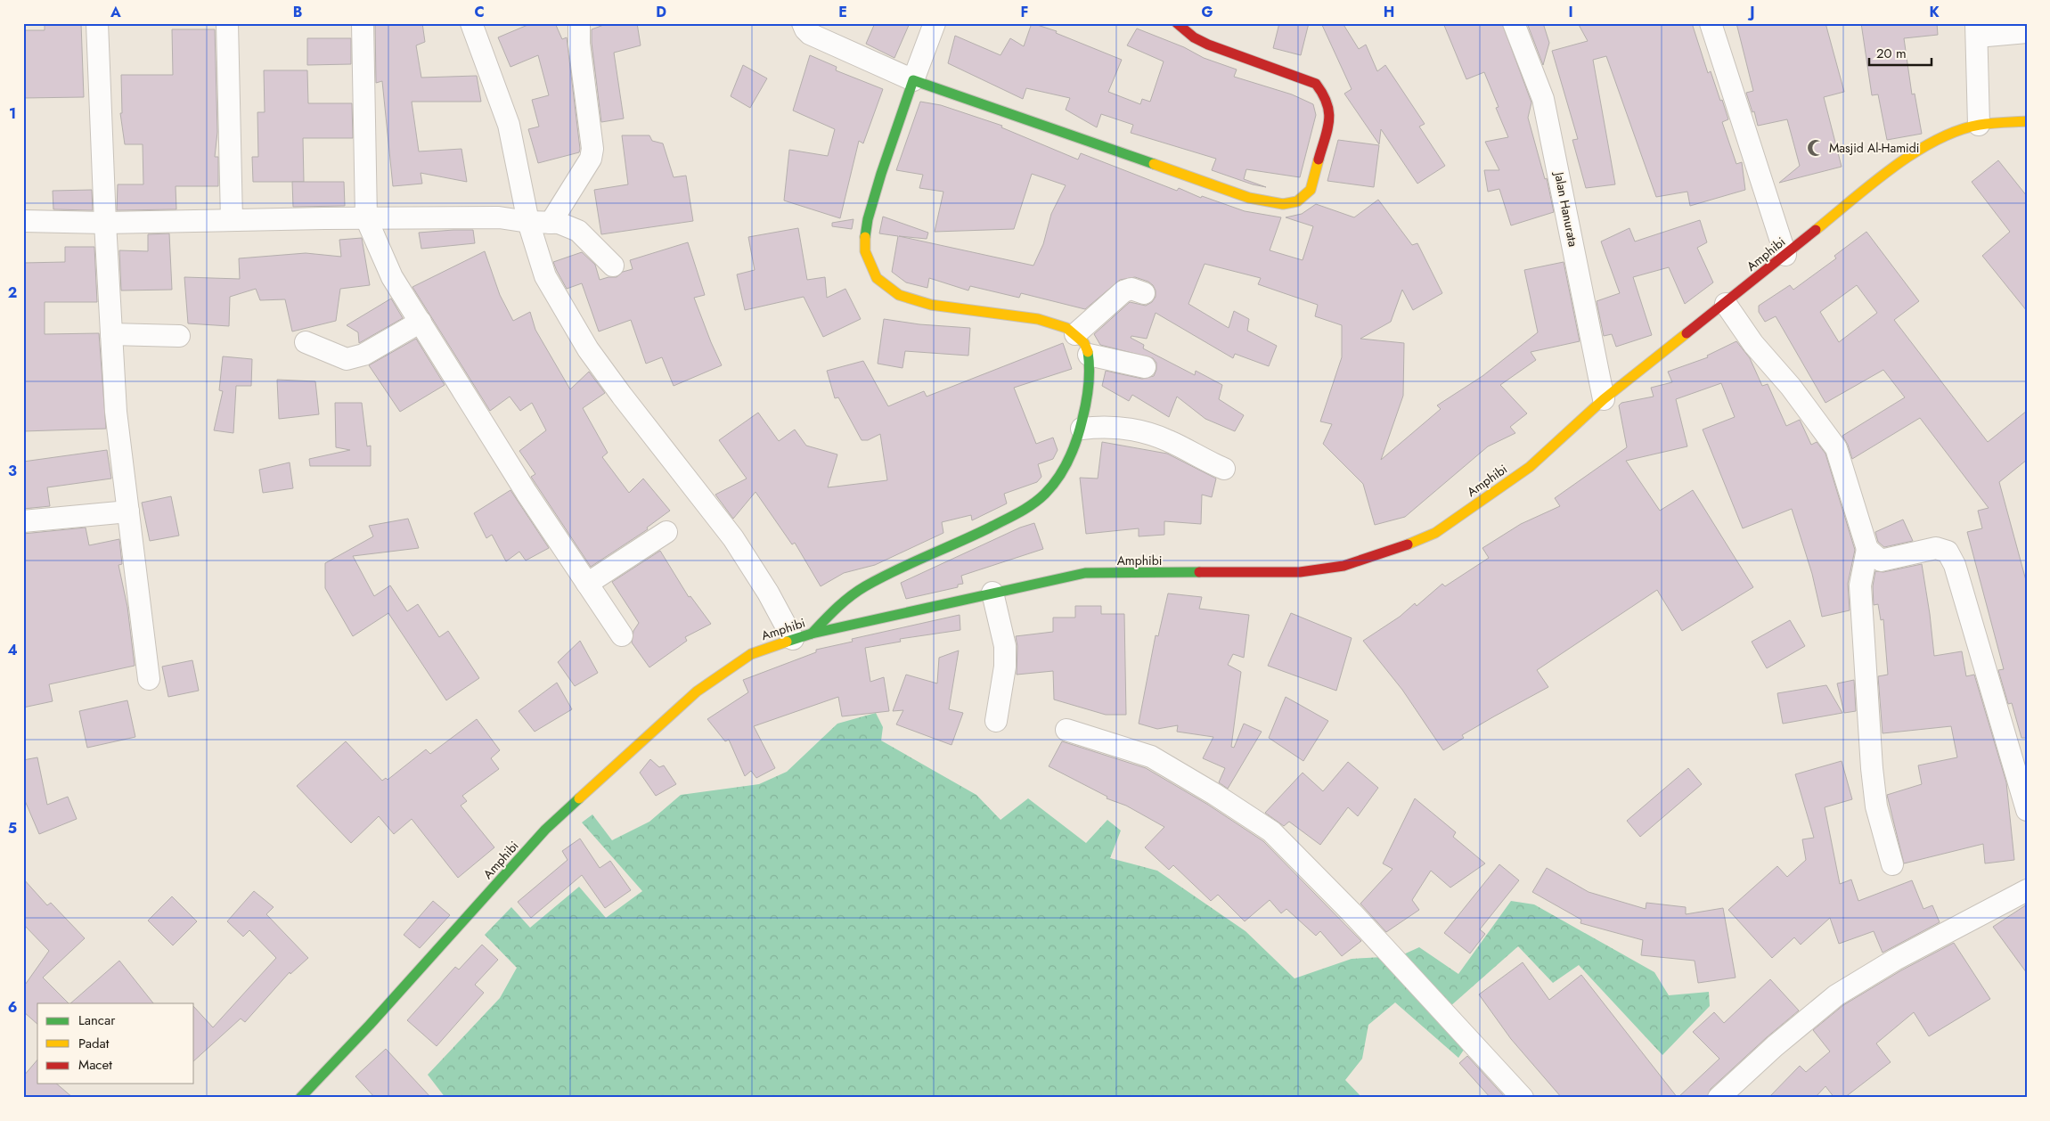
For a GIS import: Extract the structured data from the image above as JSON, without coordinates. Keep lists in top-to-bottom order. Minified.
{"streets":{"main road":["Amphibi"],"street":["Jalan Hanurata"]},"crossings":[["Jalan Hanurata","Amphibi"]],"places":{"mosque":["Masjid Al-Hamidi"]},"legend":["Lancar","Padat","Macet"],"scale_bar":"20 m","grid":{"columns":["A","B","C","D","E","F","G","H","I","J","K"],"rows":["1","2","3","4","5","6"]}}
